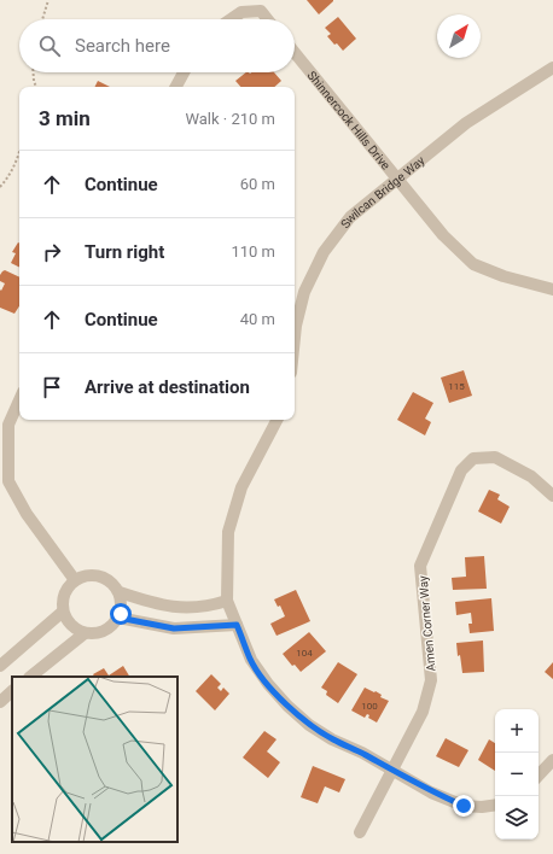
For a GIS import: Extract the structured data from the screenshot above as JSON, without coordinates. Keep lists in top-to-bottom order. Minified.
{"streets":{"street":["Shinnercock Hills Drive","Swilcan Bridge Way","Amen Corner Way"]},"crossings":[["Shinnercock Hills Drive","Swilcan Bridge Way"]],"house_numbers":["115","104","100"],"north":"top right","page":{"search":"Search here","heading":["3 min","Walk · 210 m"],"list":[["Continue","60 m"],["Turn right","110 m"],["Continue","40 m"],"Arrive at destination"],"map_buttons":["+","−"]}}
